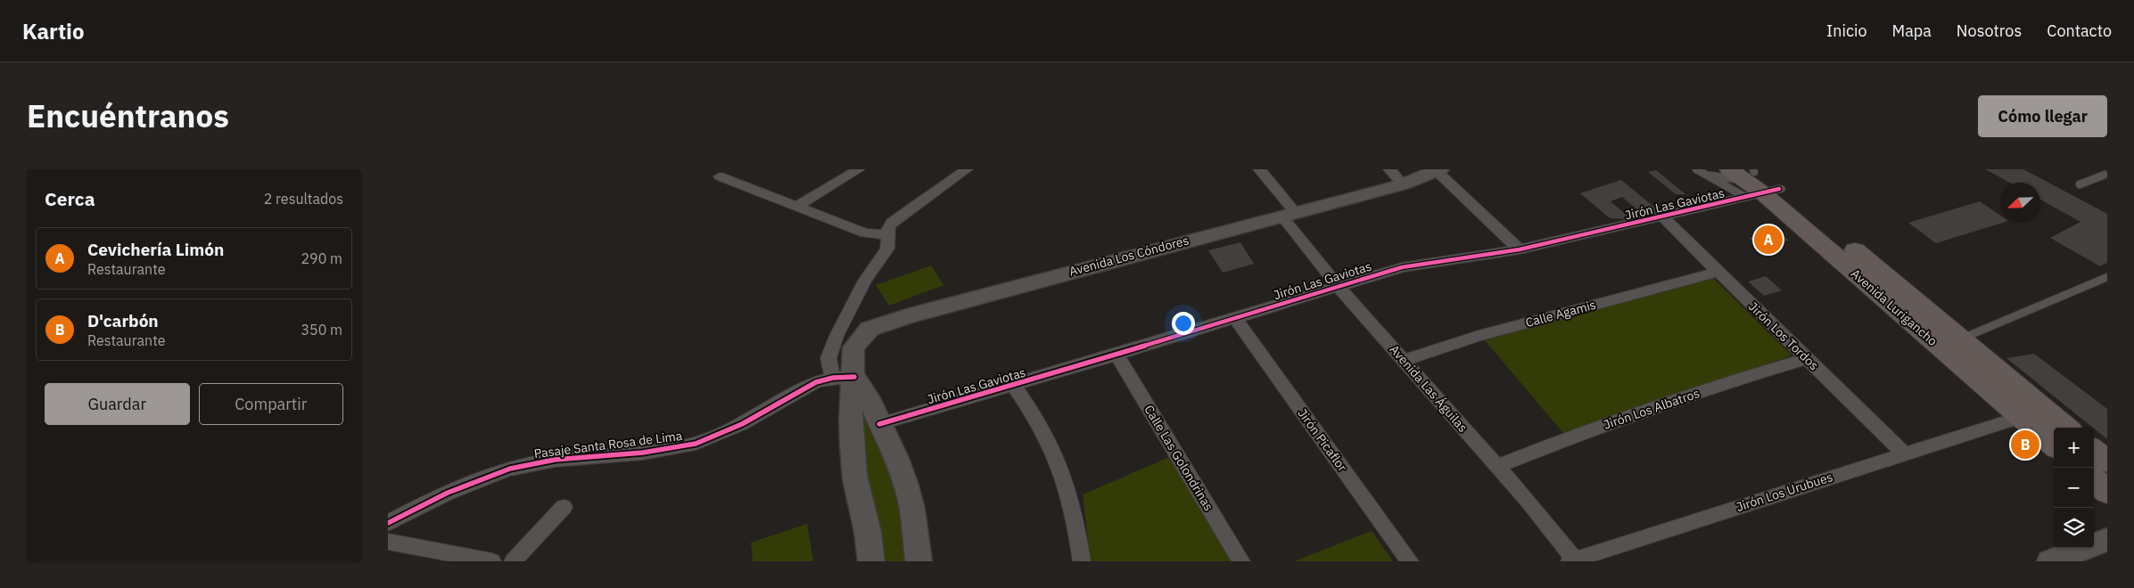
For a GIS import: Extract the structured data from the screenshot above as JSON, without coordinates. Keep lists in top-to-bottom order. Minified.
{"streets":{"main road":["Avenida Los Cóndores","Avenida Lurigancho"],"street":["Jirón Las Gaviotas","Calle Agamis","Jirón Los Tordos","Avenida Las Águilas","Jirón Los Albatros","Jirón Picaflor","Pasaje Santa Rosa de Lima","Calle Las Golondrinas","Jirón Los Urubues"]},"crossings":[["Jirón Las Gaviotas","Avenida Lurigancho"],["Jirón Las Gaviotas","Jirón Los Tordos"],["Jirón Las Gaviotas","Avenida Las Águilas"],["Jirón Las Gaviotas","Jirón Picaflor"],["Jirón Las Gaviotas","Calle Las Golondrinas"],["Avenida Los Cóndores","Avenida Las Águilas"],["Avenida Los Cóndores","Pasaje Santa Rosa de Lima"],["Avenida Lurigancho","Jirón Los Urubues"],["Calle Agamis","Jirón Los Tordos"],["Calle Agamis","Avenida Las Águilas"],["Jirón Los Tordos","Jirón Los Albatros"],["Jirón Los Tordos","Jirón Los Urubues"],["Avenida Las Águilas","Jirón Los Albatros"],["Avenida Las Águilas","Jirón Los Urubues"]],"north":"bottom left","page":{"header":"Kartio","nav":["Inicio","Mapa","Nosotros","Contacto"],"title":"Encuéntranos","buttons":["Cómo llegar",["Guardar","Compartir"]],"heading":["Cerca","2 resultados"],"pins":["A","B"],"list":[{"mark":"A","name":"Cevichería Limón","note":"Restaurante","value":"290 m"},{"mark":"B","name":"D'carbón","note":"Restaurante","value":"350 m"}],"map_buttons":["+","−"]}}
